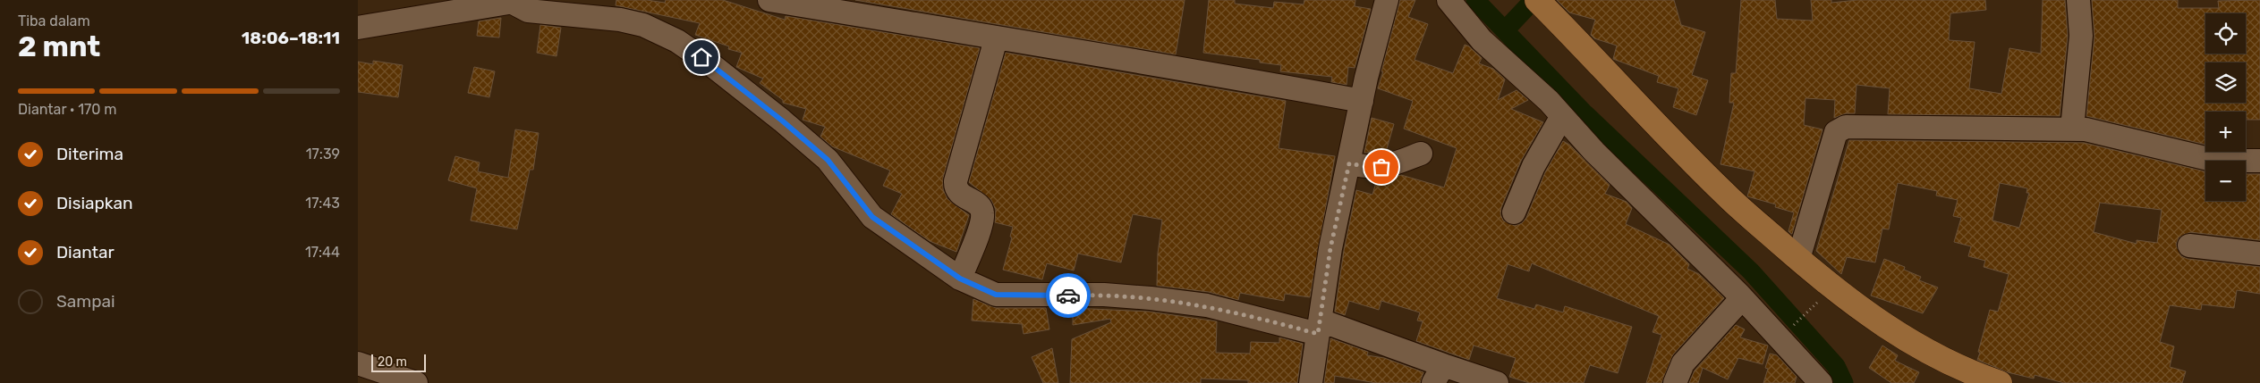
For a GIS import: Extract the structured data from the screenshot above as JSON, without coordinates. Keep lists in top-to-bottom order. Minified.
{"scale_bar":"20 m","page":{"heading":["2 mnt","Tiba dalam","18:06–18:11"],"map_buttons":["+","−"],"bar":"Diantar · 170 m","list":[["Diterima","17:39"],["Disiapkan","17:43"],["Diantar","17:44"],"Sampai"],"scale":"20 m"}}
